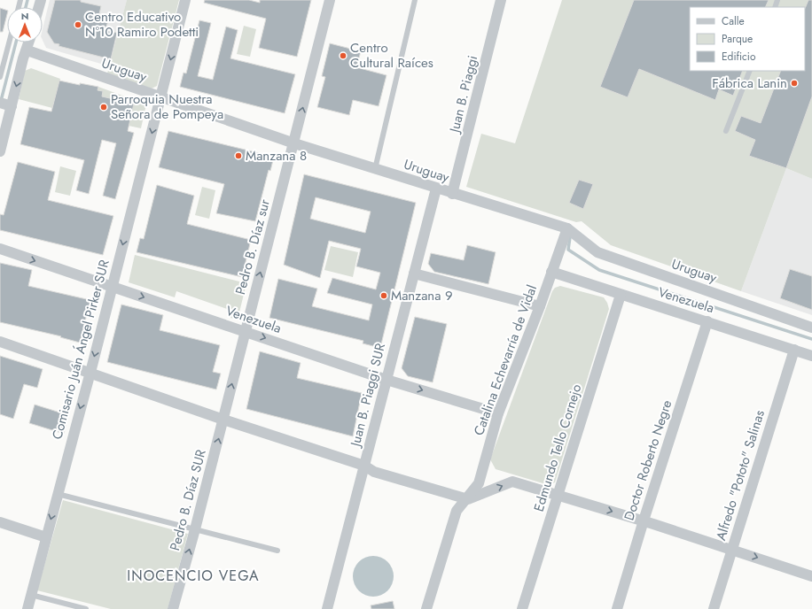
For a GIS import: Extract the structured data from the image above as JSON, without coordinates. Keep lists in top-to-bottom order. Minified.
{"streets":{"street":["Uruguay","Juan B. Piaggi","Pedro B. Díaz sur","Venezuela","Comisario Juán Ángel Pirker SUR","Catalina Echevarría de Vidal","Juan B. Piaggi SUR","Edmundo Tello Cornejo","Doctor Roberto Negre","Alfredo \"Pototo\" Salinas","Pedro B. Díaz SUR"]},"crossings":[["Uruguay","Juan B. Piaggi"],["Uruguay","Pedro B. Díaz sur"],["Uruguay","Comisario Juán Ángel Pirker SUR"],["Uruguay","Catalina Echevarría de Vidal"],["Uruguay","Juan B. Piaggi SUR"],["Pedro B. Díaz sur","Venezuela"],["Pedro B. Díaz sur","Pedro B. Díaz SUR"],["Venezuela","Comisario Juán Ángel Pirker SUR"],["Venezuela","Catalina Echevarría de Vidal"],["Venezuela","Juan B. Piaggi SUR"],["Venezuela","Edmundo Tello Cornejo"],["Venezuela","Doctor Roberto Negre"],["Venezuela","Alfredo \"Pototo\" Salinas"]],"one_way":["Pedro B. Díaz sur","Comisario Juán Ángel Pirker SUR","Pedro B. Díaz SUR"],"districts":["INOCENCIO VEGA"],"places":["Centro Educativo N°10 Ramiro Podetti","Centro Cultural Raíces","Fábrica Lanin","Parroquia Nuestra Señora de Pompeya","Manzana 8","Manzana 9"],"legend":["Calle","Parque","Edificio"],"north":"top"}
